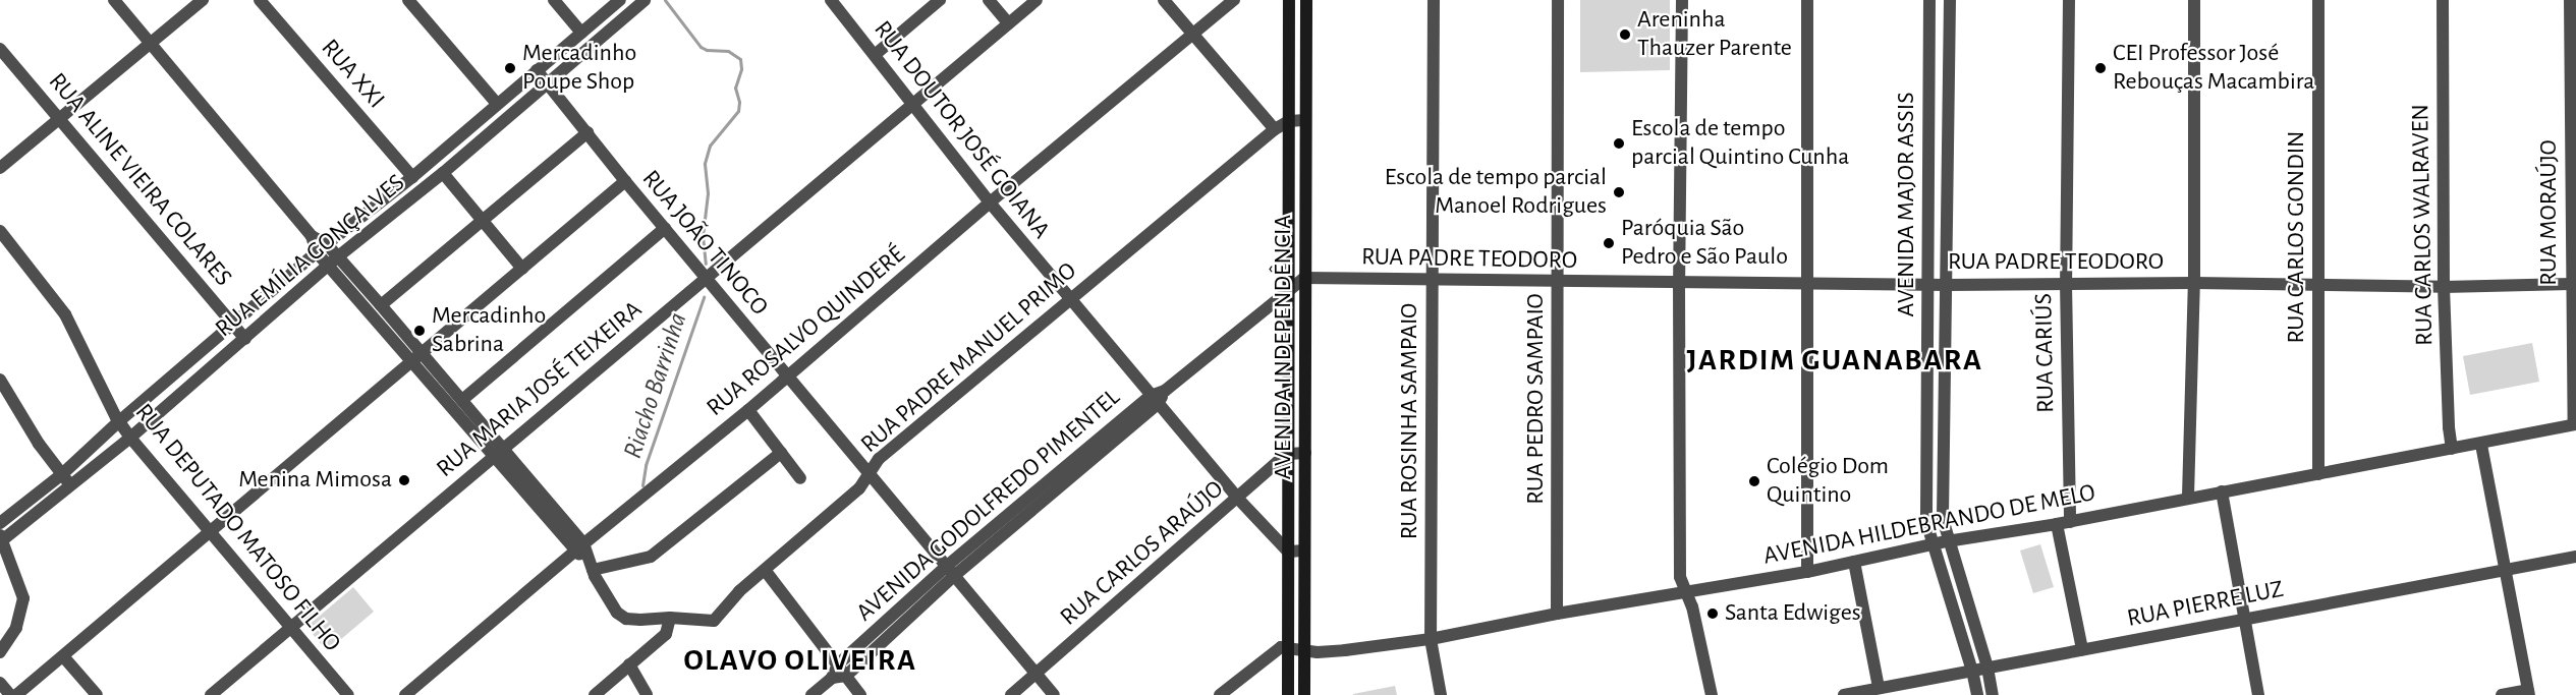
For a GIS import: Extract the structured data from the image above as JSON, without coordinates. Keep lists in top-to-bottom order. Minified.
{"streets":{"main road":["AVENIDA INDEPENDÊNCIA"],"street":["RUA XXI","RUA DOUTOR JOSÉ GOIANA","RUA ALINE VIEIRA COLARES","AVENIDA MAJOR ASSIS","RUA MORAÚJO","RUA CARLOS WALRAVEN","RUA CARLOS GONDIN","RUA JOÃO TINOCO","RUA EMÍLIA GONÇALVES","RUA PADRE TEODORO","RUA ROSALVO QUINDERÉ","RUA CARIÚS","RUA PADRE MANUEL PRIMO","RUA MARIA JOSÉ TEIXEIRA","RUA PEDRO SAMPAIO","RUA ROSINHA SAMPAIO","AVENIDA GODOLFREDO PIMENTEL","AVENIDA HILDEBRANDO DE MELO","RUA DEPUTADO MATOSO FILHO","RUA CARLOS ARAÚJO","RUA PIERRE LUZ"]},"crossings":[["RUA XXI","RUA EMÍLIA GONÇALVES"],["RUA DOUTOR JOSÉ GOIANA","RUA ROSALVO QUINDERÉ"],["RUA DOUTOR JOSÉ GOIANA","AVENIDA INDEPENDÊNCIA"],["RUA DOUTOR JOSÉ GOIANA","RUA PADRE MANUEL PRIMO"],["RUA DOUTOR JOSÉ GOIANA","RUA MARIA JOSÉ TEIXEIRA"],["RUA DOUTOR JOSÉ GOIANA","AVENIDA GODOLFREDO PIMENTEL"],["RUA DOUTOR JOSÉ GOIANA","RUA CARLOS ARAÚJO"],["RUA ALINE VIEIRA COLARES","RUA EMÍLIA GONÇALVES"],["AVENIDA MAJOR ASSIS","RUA PADRE TEODORO"],["AVENIDA MAJOR ASSIS","AVENIDA HILDEBRANDO DE MELO"],["AVENIDA MAJOR ASSIS","RUA PIERRE LUZ"],["RUA MORAÚJO","RUA PADRE TEODORO"],["RUA MORAÚJO","AVENIDA HILDEBRANDO DE MELO"],["RUA CARLOS WALRAVEN","RUA PADRE TEODORO"],["RUA CARLOS WALRAVEN","AVENIDA HILDEBRANDO DE MELO"],["RUA CARLOS GONDIN","RUA PADRE TEODORO"],["RUA CARLOS GONDIN","AVENIDA HILDEBRANDO DE MELO"],["RUA JOÃO TINOCO","RUA EMÍLIA GONÇALVES"],["RUA JOÃO TINOCO","RUA ROSALVO QUINDERÉ"],["RUA JOÃO TINOCO","RUA PADRE MANUEL PRIMO"],["RUA JOÃO TINOCO","RUA MARIA JOSÉ TEIXEIRA"],["RUA JOÃO TINOCO","AVENIDA GODOLFREDO PIMENTEL"],["RUA JOÃO TINOCO","RUA CARLOS ARAÚJO"],["RUA EMÍLIA GONÇALVES","RUA DEPUTADO MATOSO FILHO"],["RUA PADRE TEODORO","AVENIDA INDEPENDÊNCIA"],["RUA PADRE TEODORO","RUA CARIÚS"],["RUA PADRE TEODORO","RUA PEDRO SAMPAIO"],["RUA PADRE TEODORO","RUA ROSINHA SAMPAIO"],["AVENIDA INDEPENDÊNCIA","RUA PADRE MANUEL PRIMO"],["AVENIDA INDEPENDÊNCIA","AVENIDA HILDEBRANDO DE MELO"],["AVENIDA INDEPENDÊNCIA","RUA CARLOS ARAÚJO"],["RUA CARIÚS","AVENIDA HILDEBRANDO DE MELO"],["RUA MARIA JOSÉ TEIXEIRA","RUA DEPUTADO MATOSO FILHO"],["RUA PEDRO SAMPAIO","AVENIDA HILDEBRANDO DE MELO"],["RUA ROSINHA SAMPAIO","AVENIDA HILDEBRANDO DE MELO"]],"districts":["JARDIM GUANABARA","OLAVO OLIVEIRA"],"water":["Riacho Barrinha"],"places":["Areninha Thauzer Parente","Mercadinho Poupe Shop","CEI Professor José Rebouças Macambira","Escola de tempo parcial Quintino Cunha","Escola de tempo parcial Manoel Rodrigues","Paróquia São Pedro e São Paulo","Mercadinho Sabrina","Menina Mimosa","Colégio Dom Quintino","Santa Edwiges"]}
